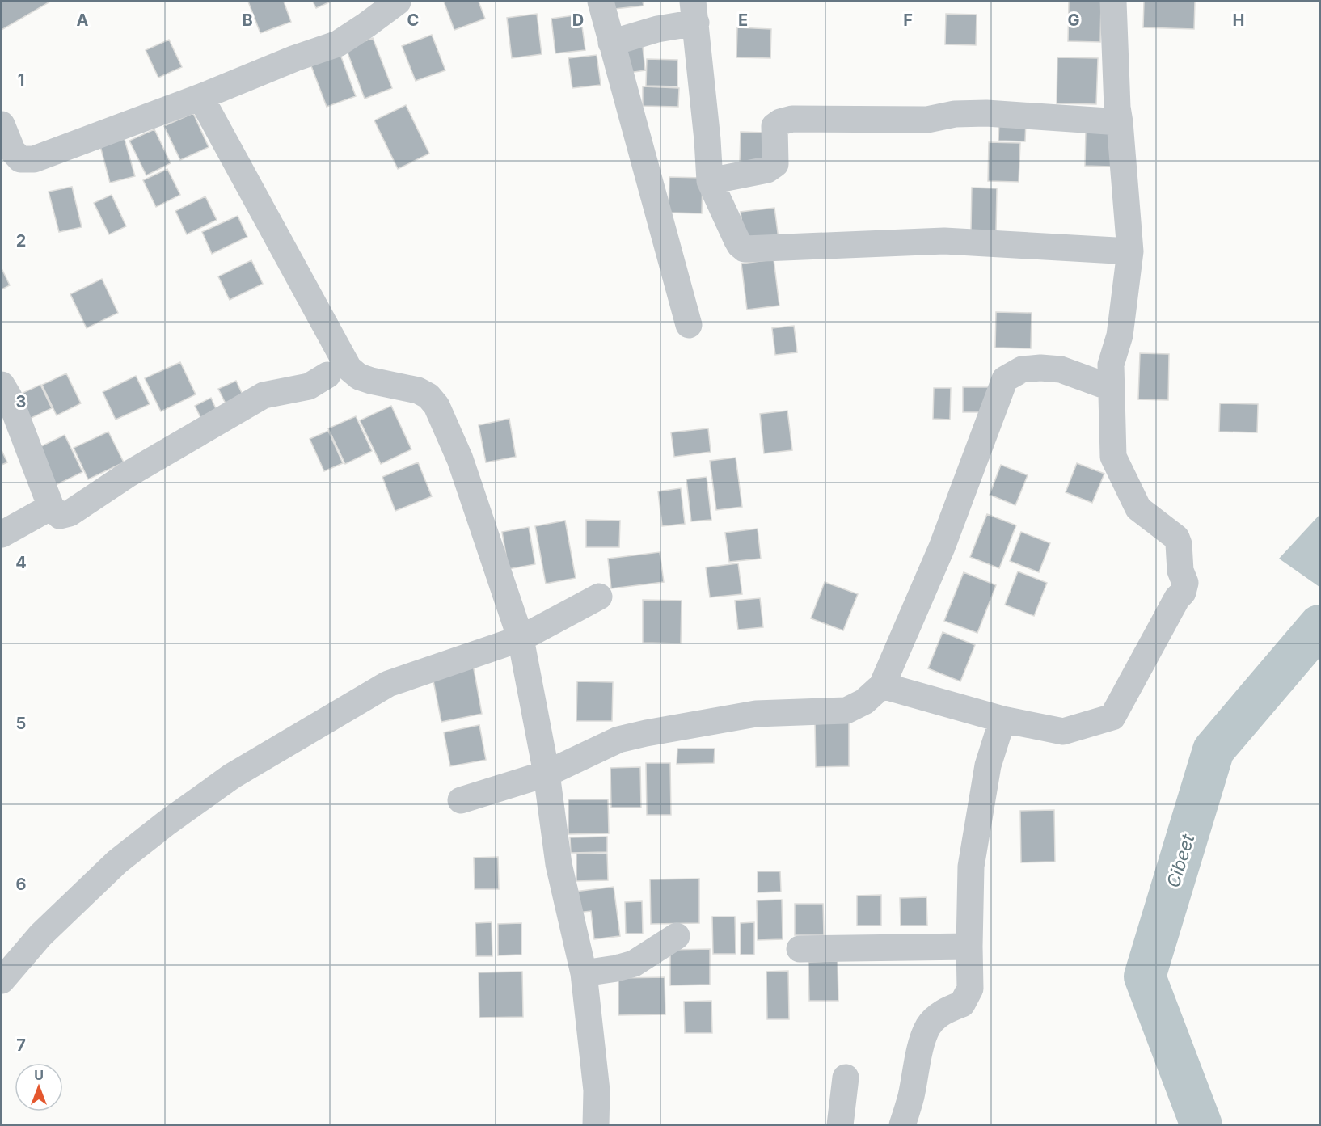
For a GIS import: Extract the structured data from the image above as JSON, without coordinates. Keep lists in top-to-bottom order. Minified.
{"water":["Cibeet"],"north":"top","grid":{"columns":["A","B","C","D","E","F","G","H"],"rows":["1","2","3","4","5","6","7"]}}
